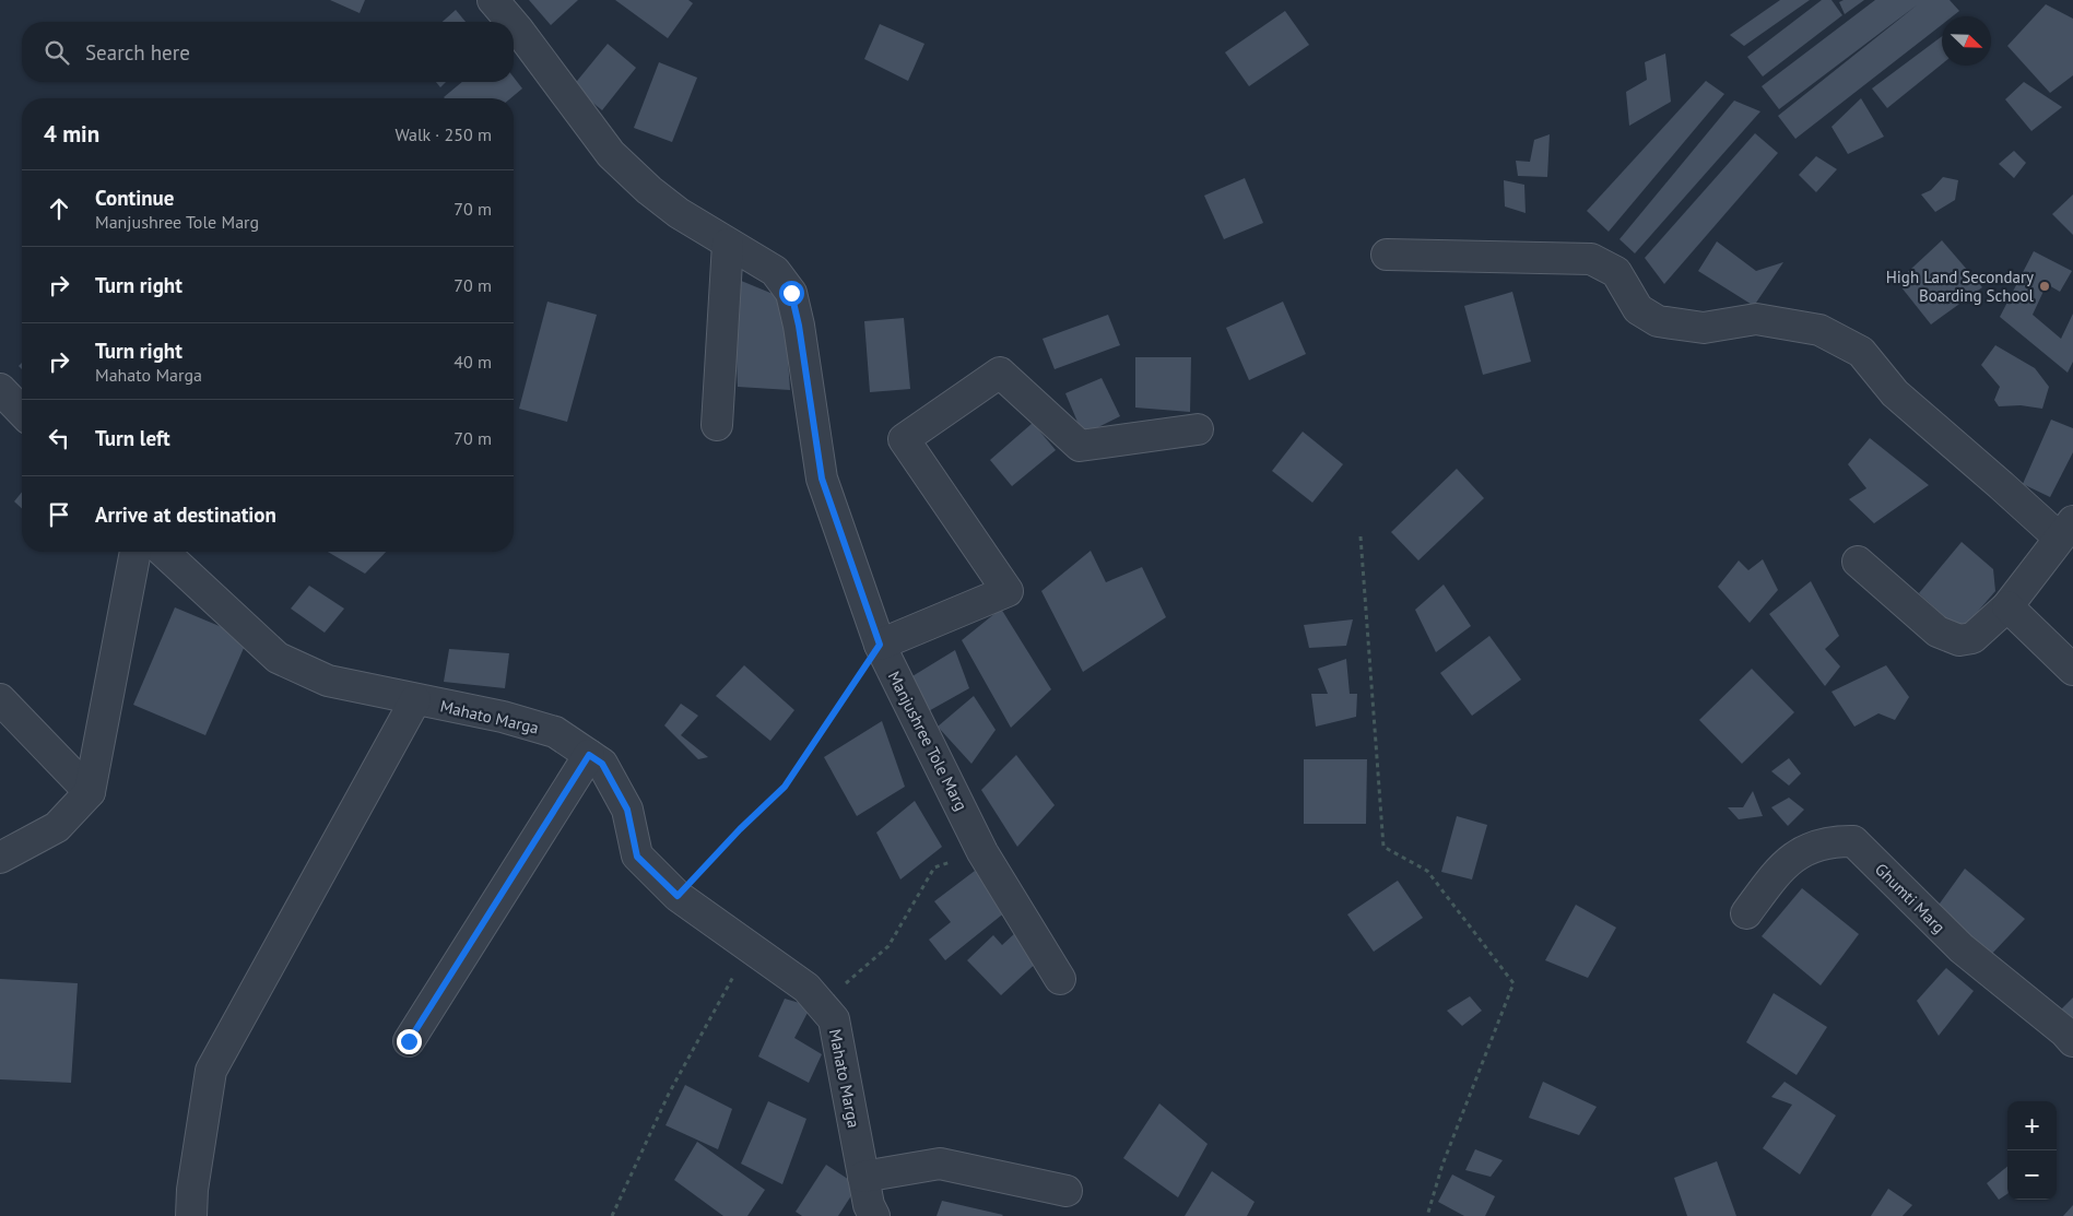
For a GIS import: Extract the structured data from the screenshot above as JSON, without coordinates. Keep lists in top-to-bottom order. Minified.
{"streets":{"street":["Mahato Marga","Manjushree Tole Marg","Ghumti Marg"]},"places":["High Land Secondary Boarding School"],"north":"bottom right","page":{"search":"Search here","heading":["4 min","Walk · 250 m"],"list":[["Continue","Manjushree Tole Marg","70 m"],["Turn right","70 m"],["Turn right","Mahato Marga","40 m"],["Turn left","70 m"],"Arrive at destination"],"map_buttons":["+","−"]}}
